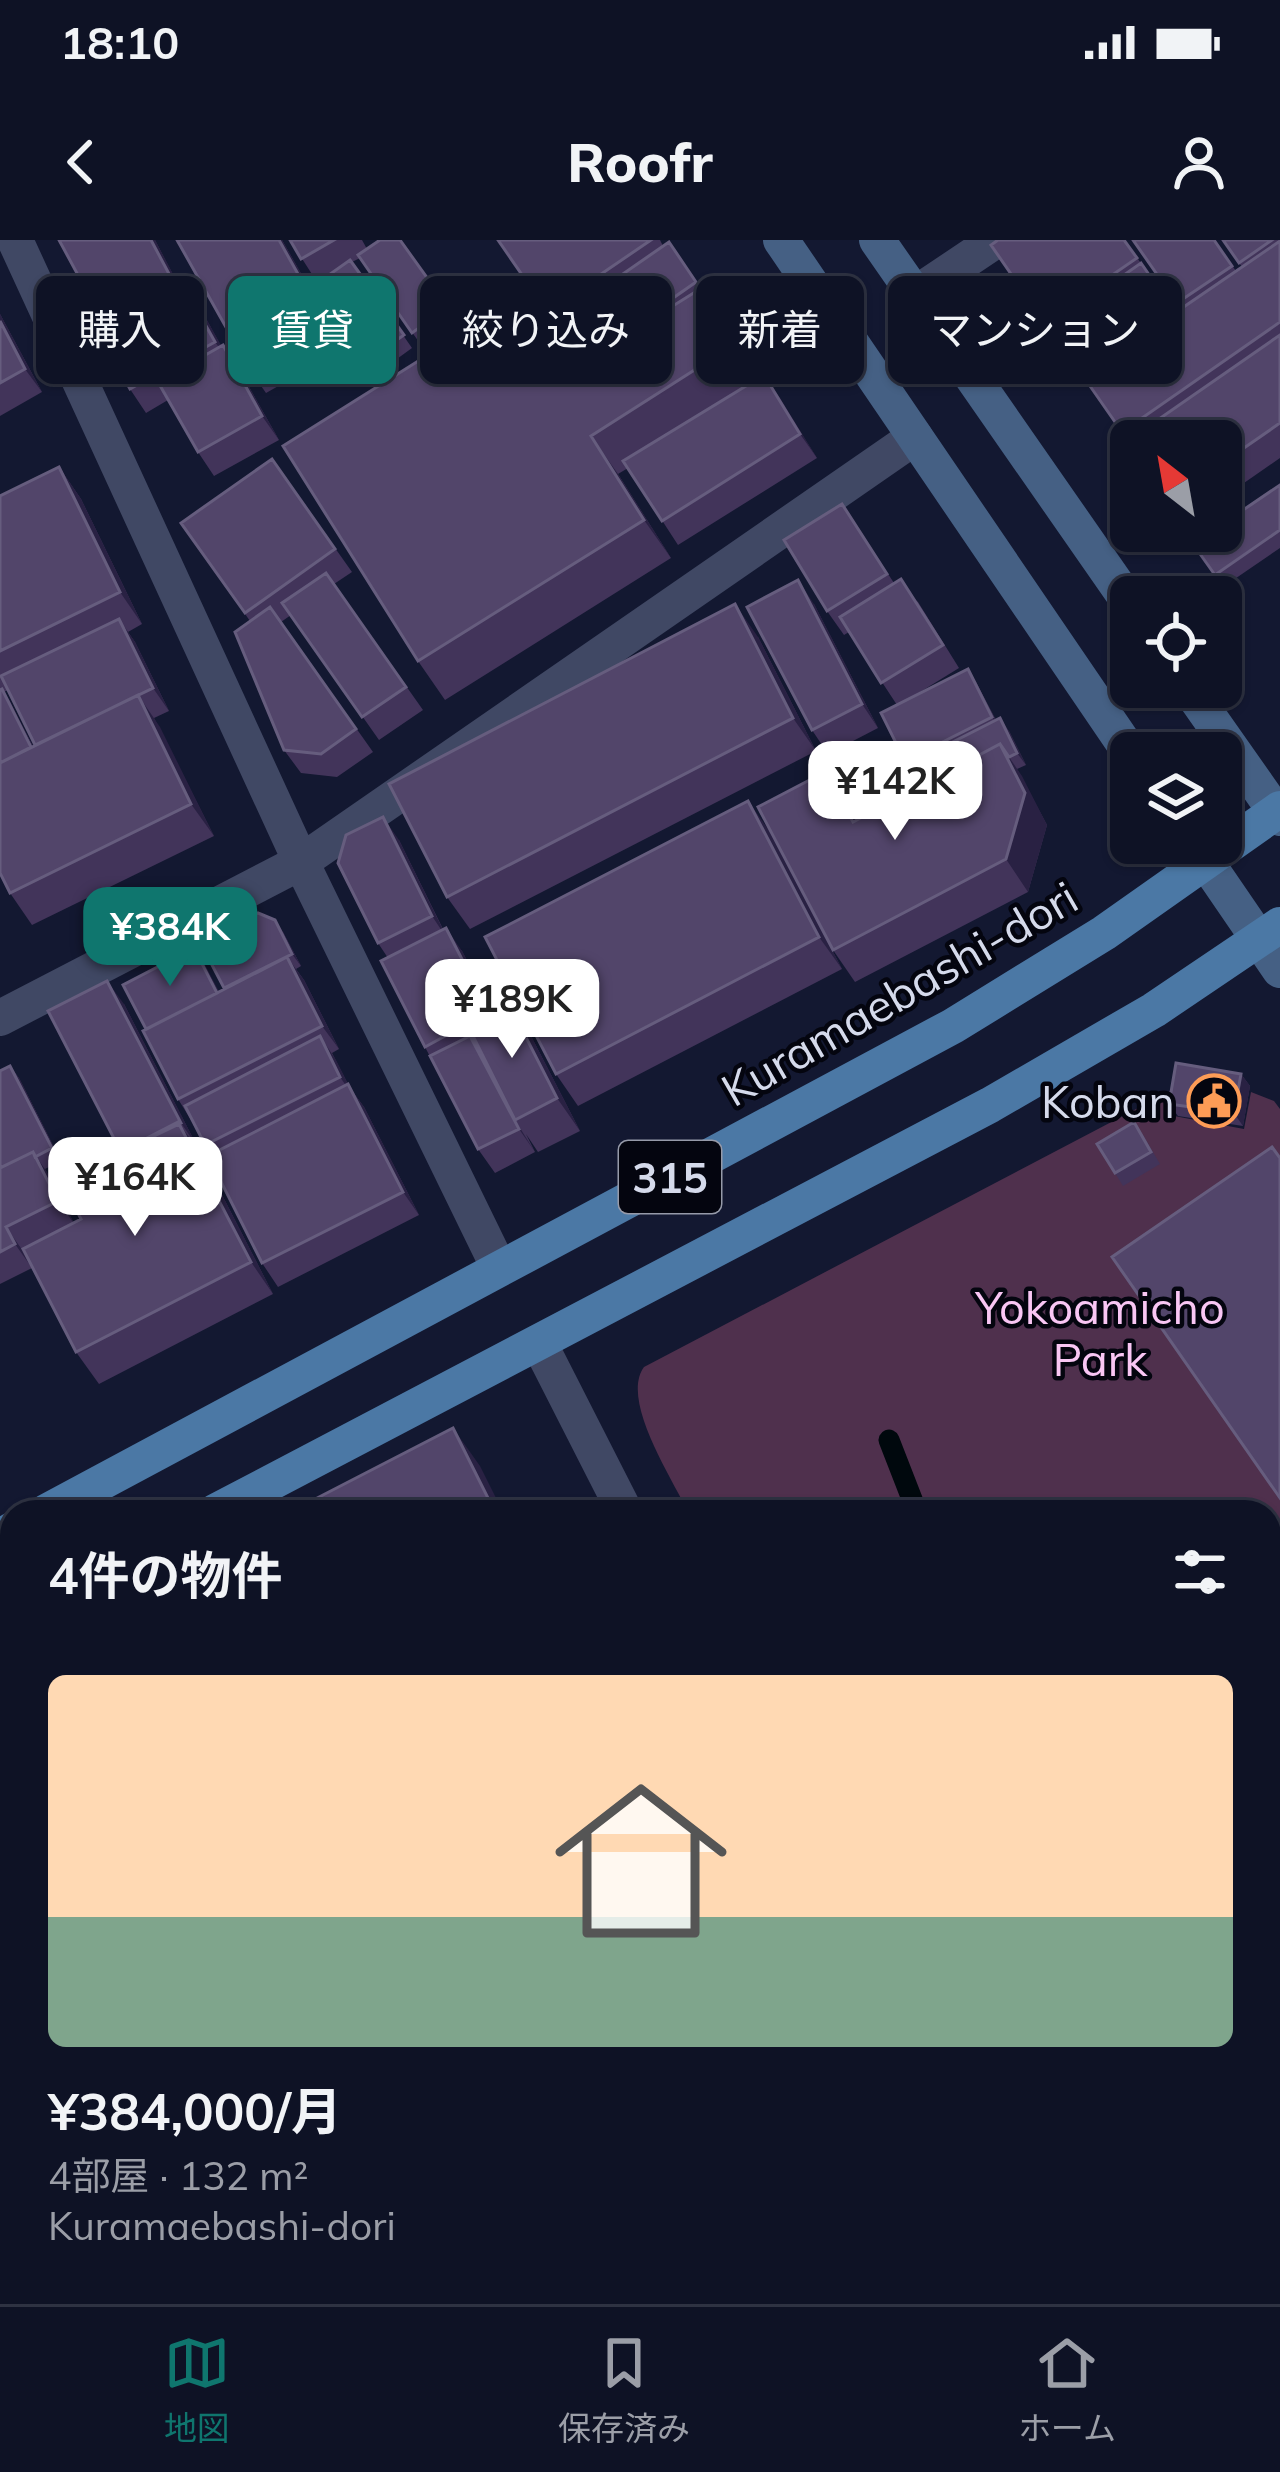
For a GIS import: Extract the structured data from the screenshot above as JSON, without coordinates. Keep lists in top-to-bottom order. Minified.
{"streets":{"main road":["Kuramaebashi-dori","315"]},"parks":["Yokoamicho Park"],"places":{"public building":["Koban"]},"north":"top left","page":{"status":"18:10","header":"Roofr","chip":["購入","賃貸","絞り込み","新着","マンション"],"price":["¥142K","¥384K","¥189K","¥164K"],"heading":"4件の物件","list":[{"name":"¥384,000/月","note":"4部屋 · 132 m² · Kuramaebashi-dori"}],"tabs":["地図","保存済み","ホーム"]}}
